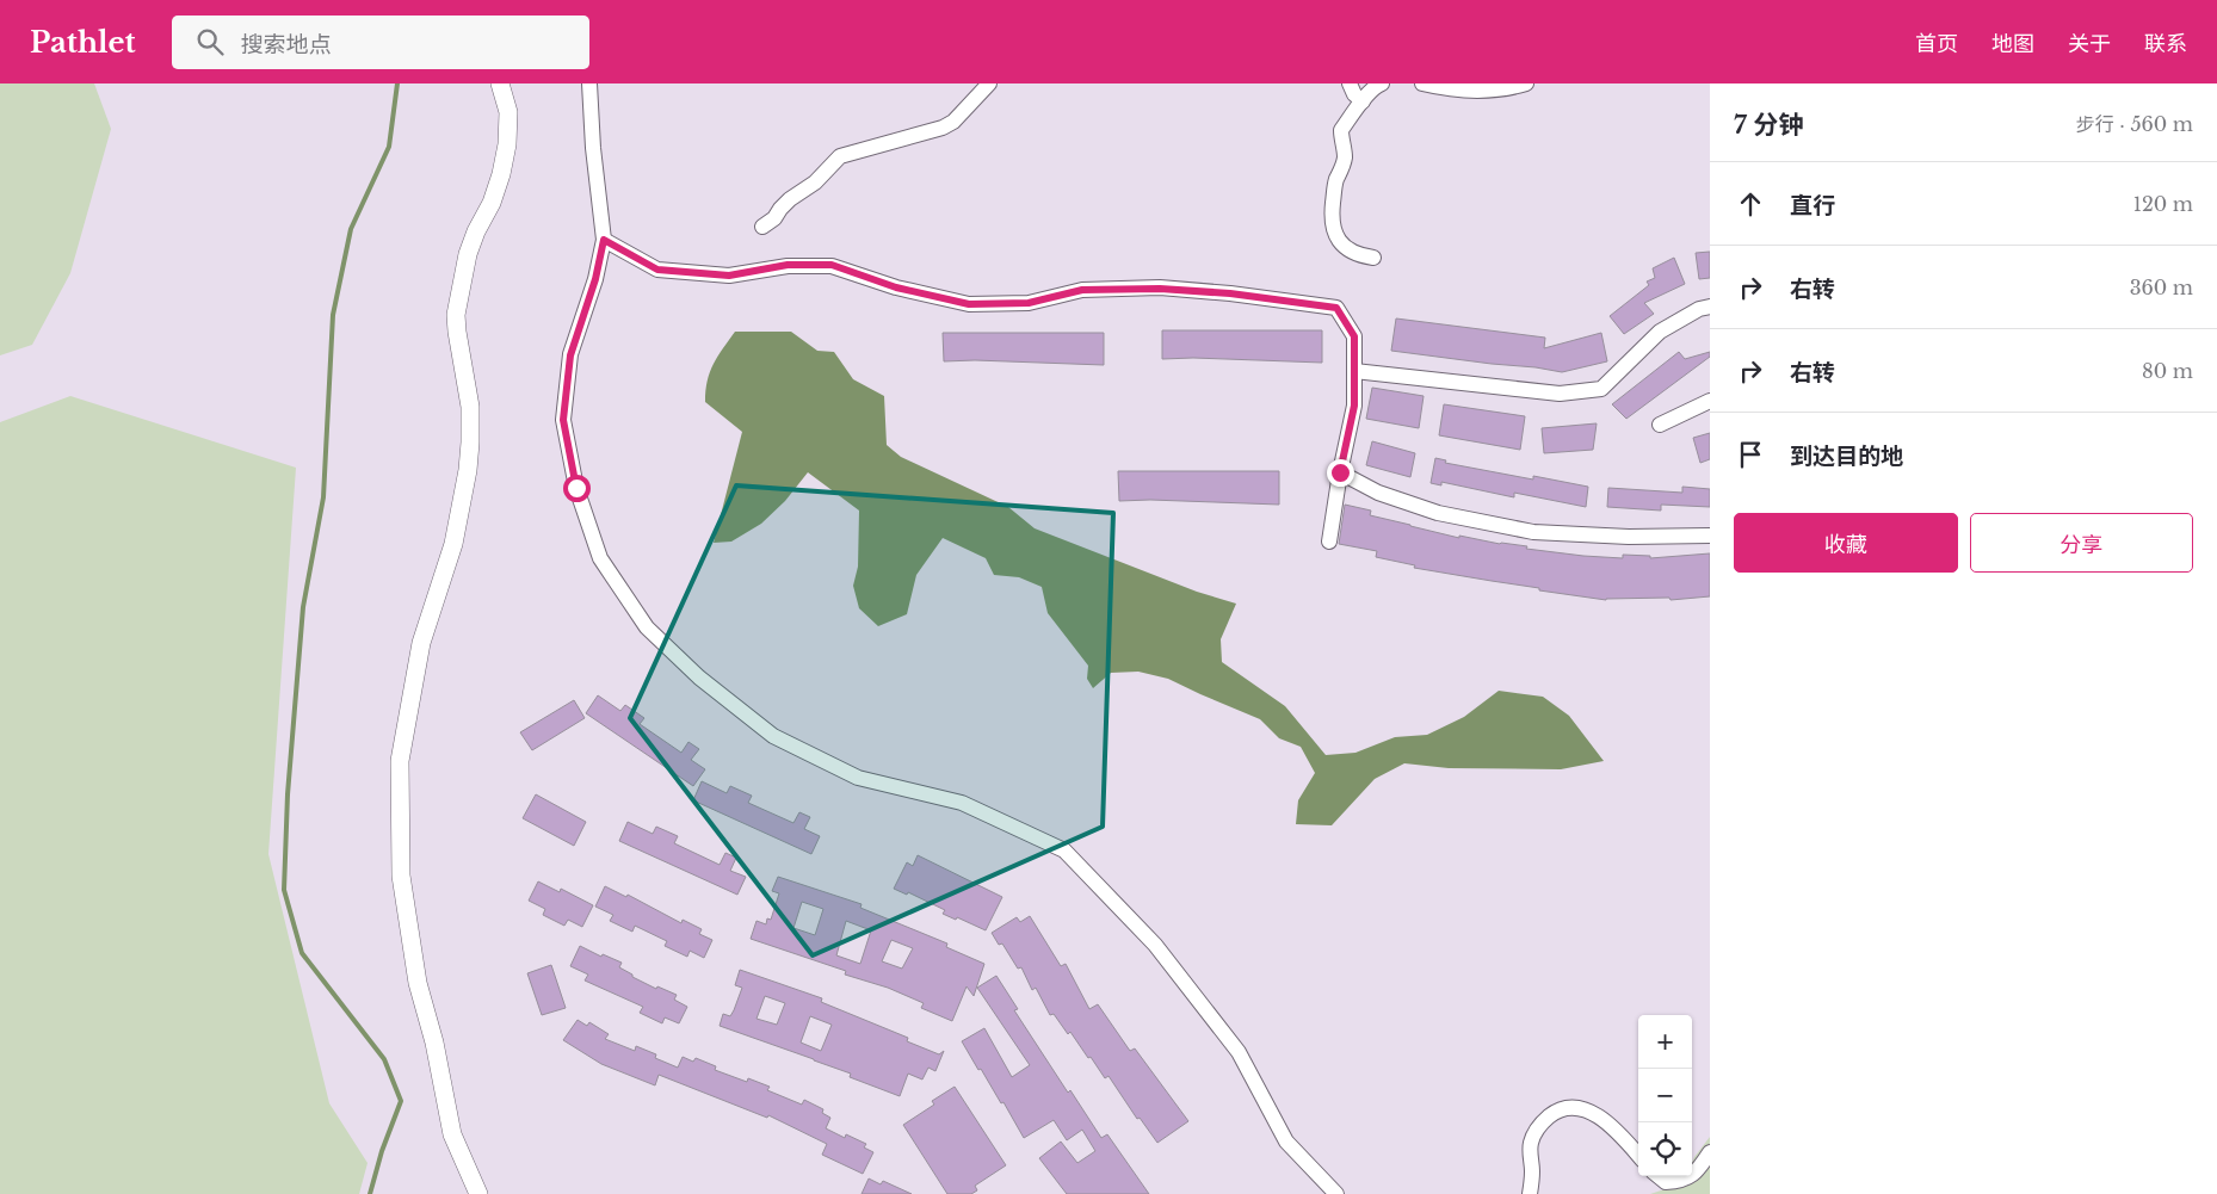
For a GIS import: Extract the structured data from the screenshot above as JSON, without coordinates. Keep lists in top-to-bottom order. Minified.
{"page":{"header":"Pathlet","search":"搜索地点","nav":["首页","地图","关于","联系"],"heading":["7 分钟","步行 · 560 m"],"list":[["直行","120 m"],["右转","360 m"],["右转","80 m"],"到达目的地"],"buttons":["收藏","分享"],"map_buttons":["+","−"]}}
